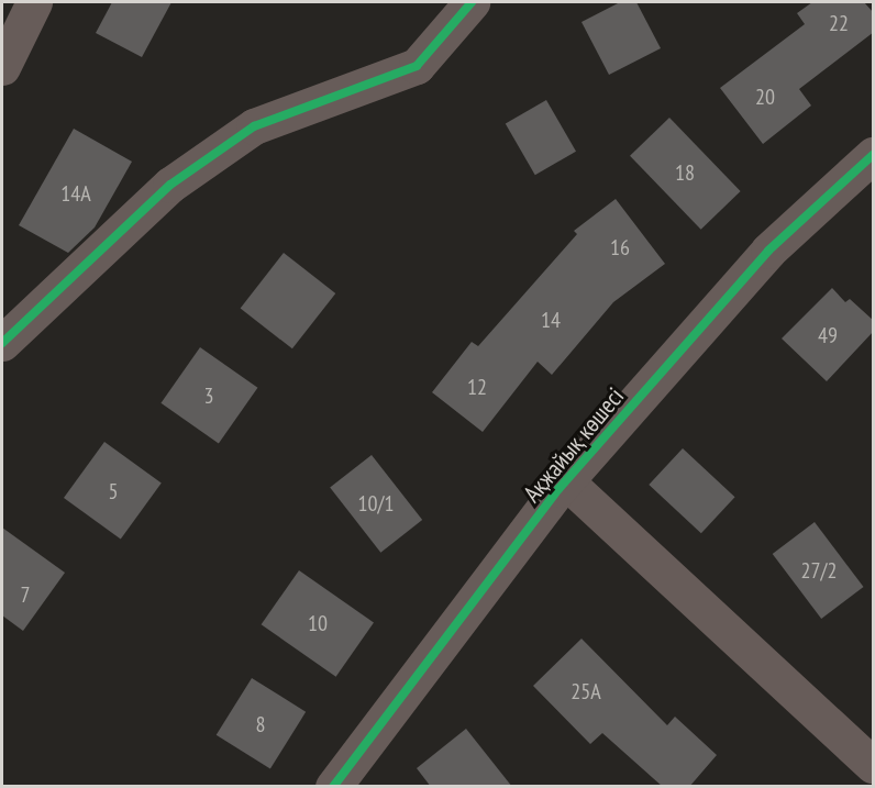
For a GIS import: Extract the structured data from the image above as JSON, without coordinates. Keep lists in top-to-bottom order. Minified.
{"streets":{"street":["Ақжайық көшесі"]},"house_numbers":["22","20","18","14А","16","14","49","12","3","5","10/1","27/2","7","10","25А","8"]}
